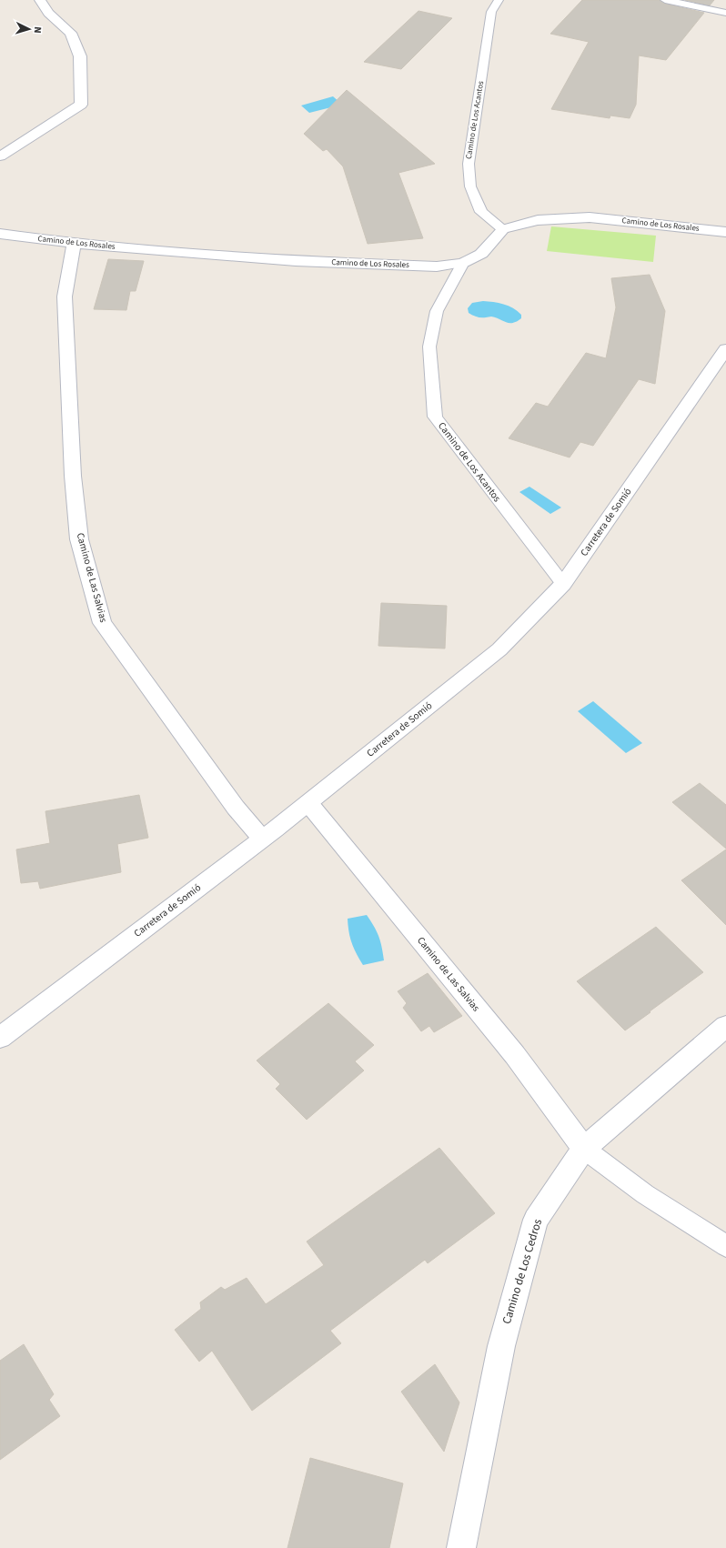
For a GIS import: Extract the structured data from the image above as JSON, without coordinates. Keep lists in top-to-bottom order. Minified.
{"streets":{"street":["Camino de Los Rosales","Carretera de Somió","Camino de Las Salvias","Camino de Los Cedros"],"lane":["Camino de Los Acantos"]},"crossings":[["Camino de Los Acantos","Camino de Los Rosales"],["Camino de Los Acantos","Carretera de Somió"],["Camino de Los Rosales","Camino de Las Salvias"],["Carretera de Somió","Camino de Las Salvias"],["Camino de Las Salvias","Camino de Los Cedros"]],"north":"right"}
